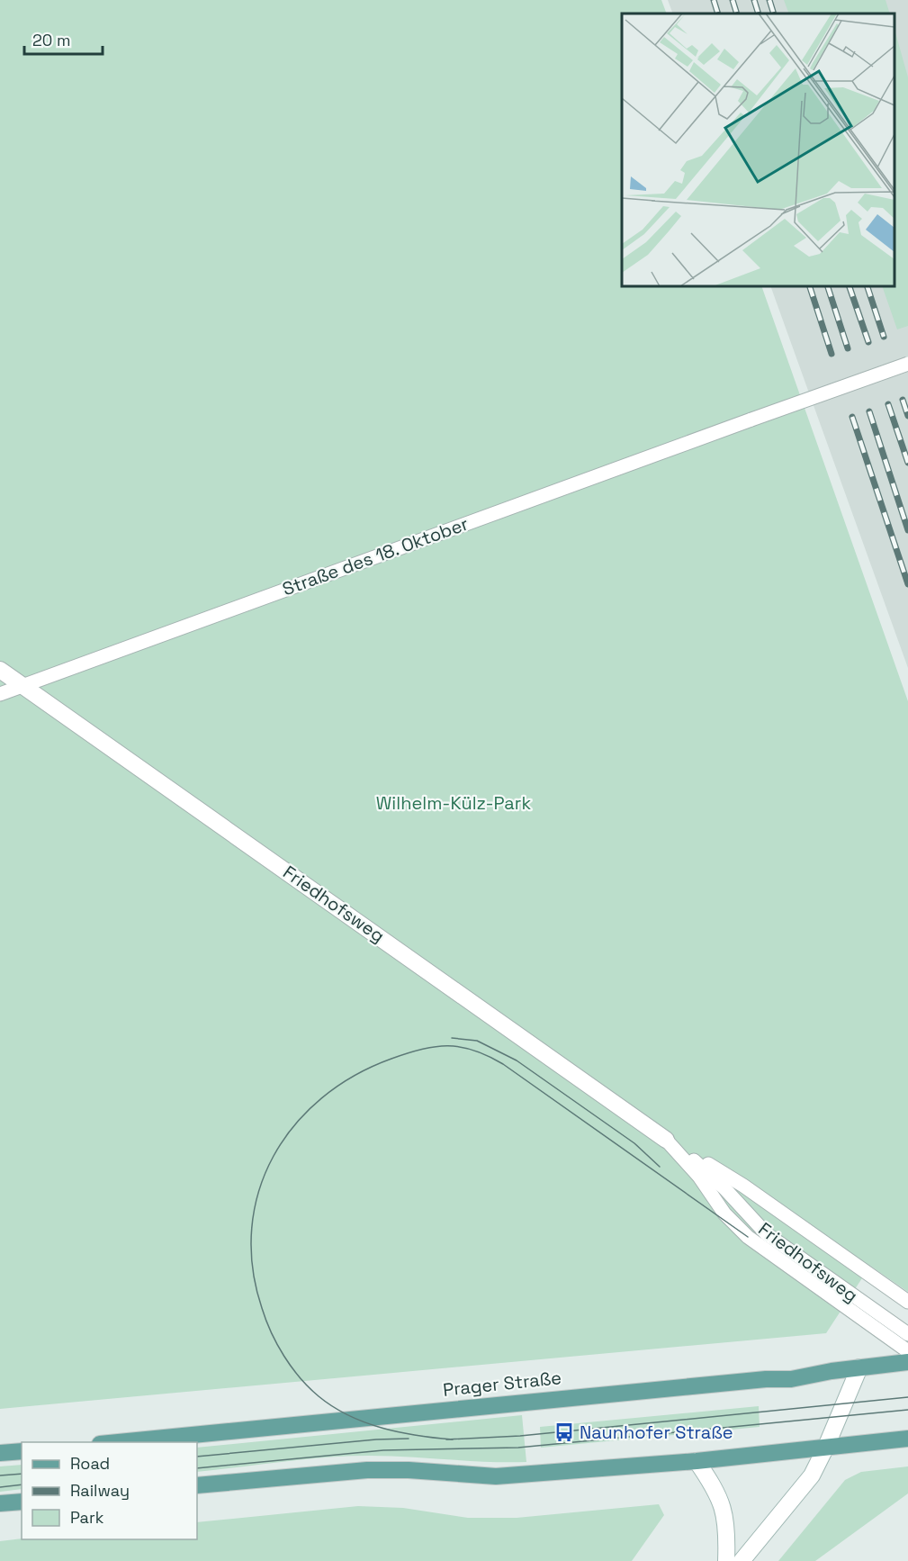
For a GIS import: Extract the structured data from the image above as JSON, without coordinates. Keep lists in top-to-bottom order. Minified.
{"streets":{"main road":["Prager Straße"],"street":["Friedhofsweg"],"lane":["Straße des 18. Oktober"]},"crossings":[["Straße des 18. Oktober","Friedhofsweg"]],"parks":["Wilhelm-Külz-Park"],"places":{"bus stop":["Naunhofer Straße"]},"legend":["Road","Railway","Park"],"scale_bar":"20 m"}
